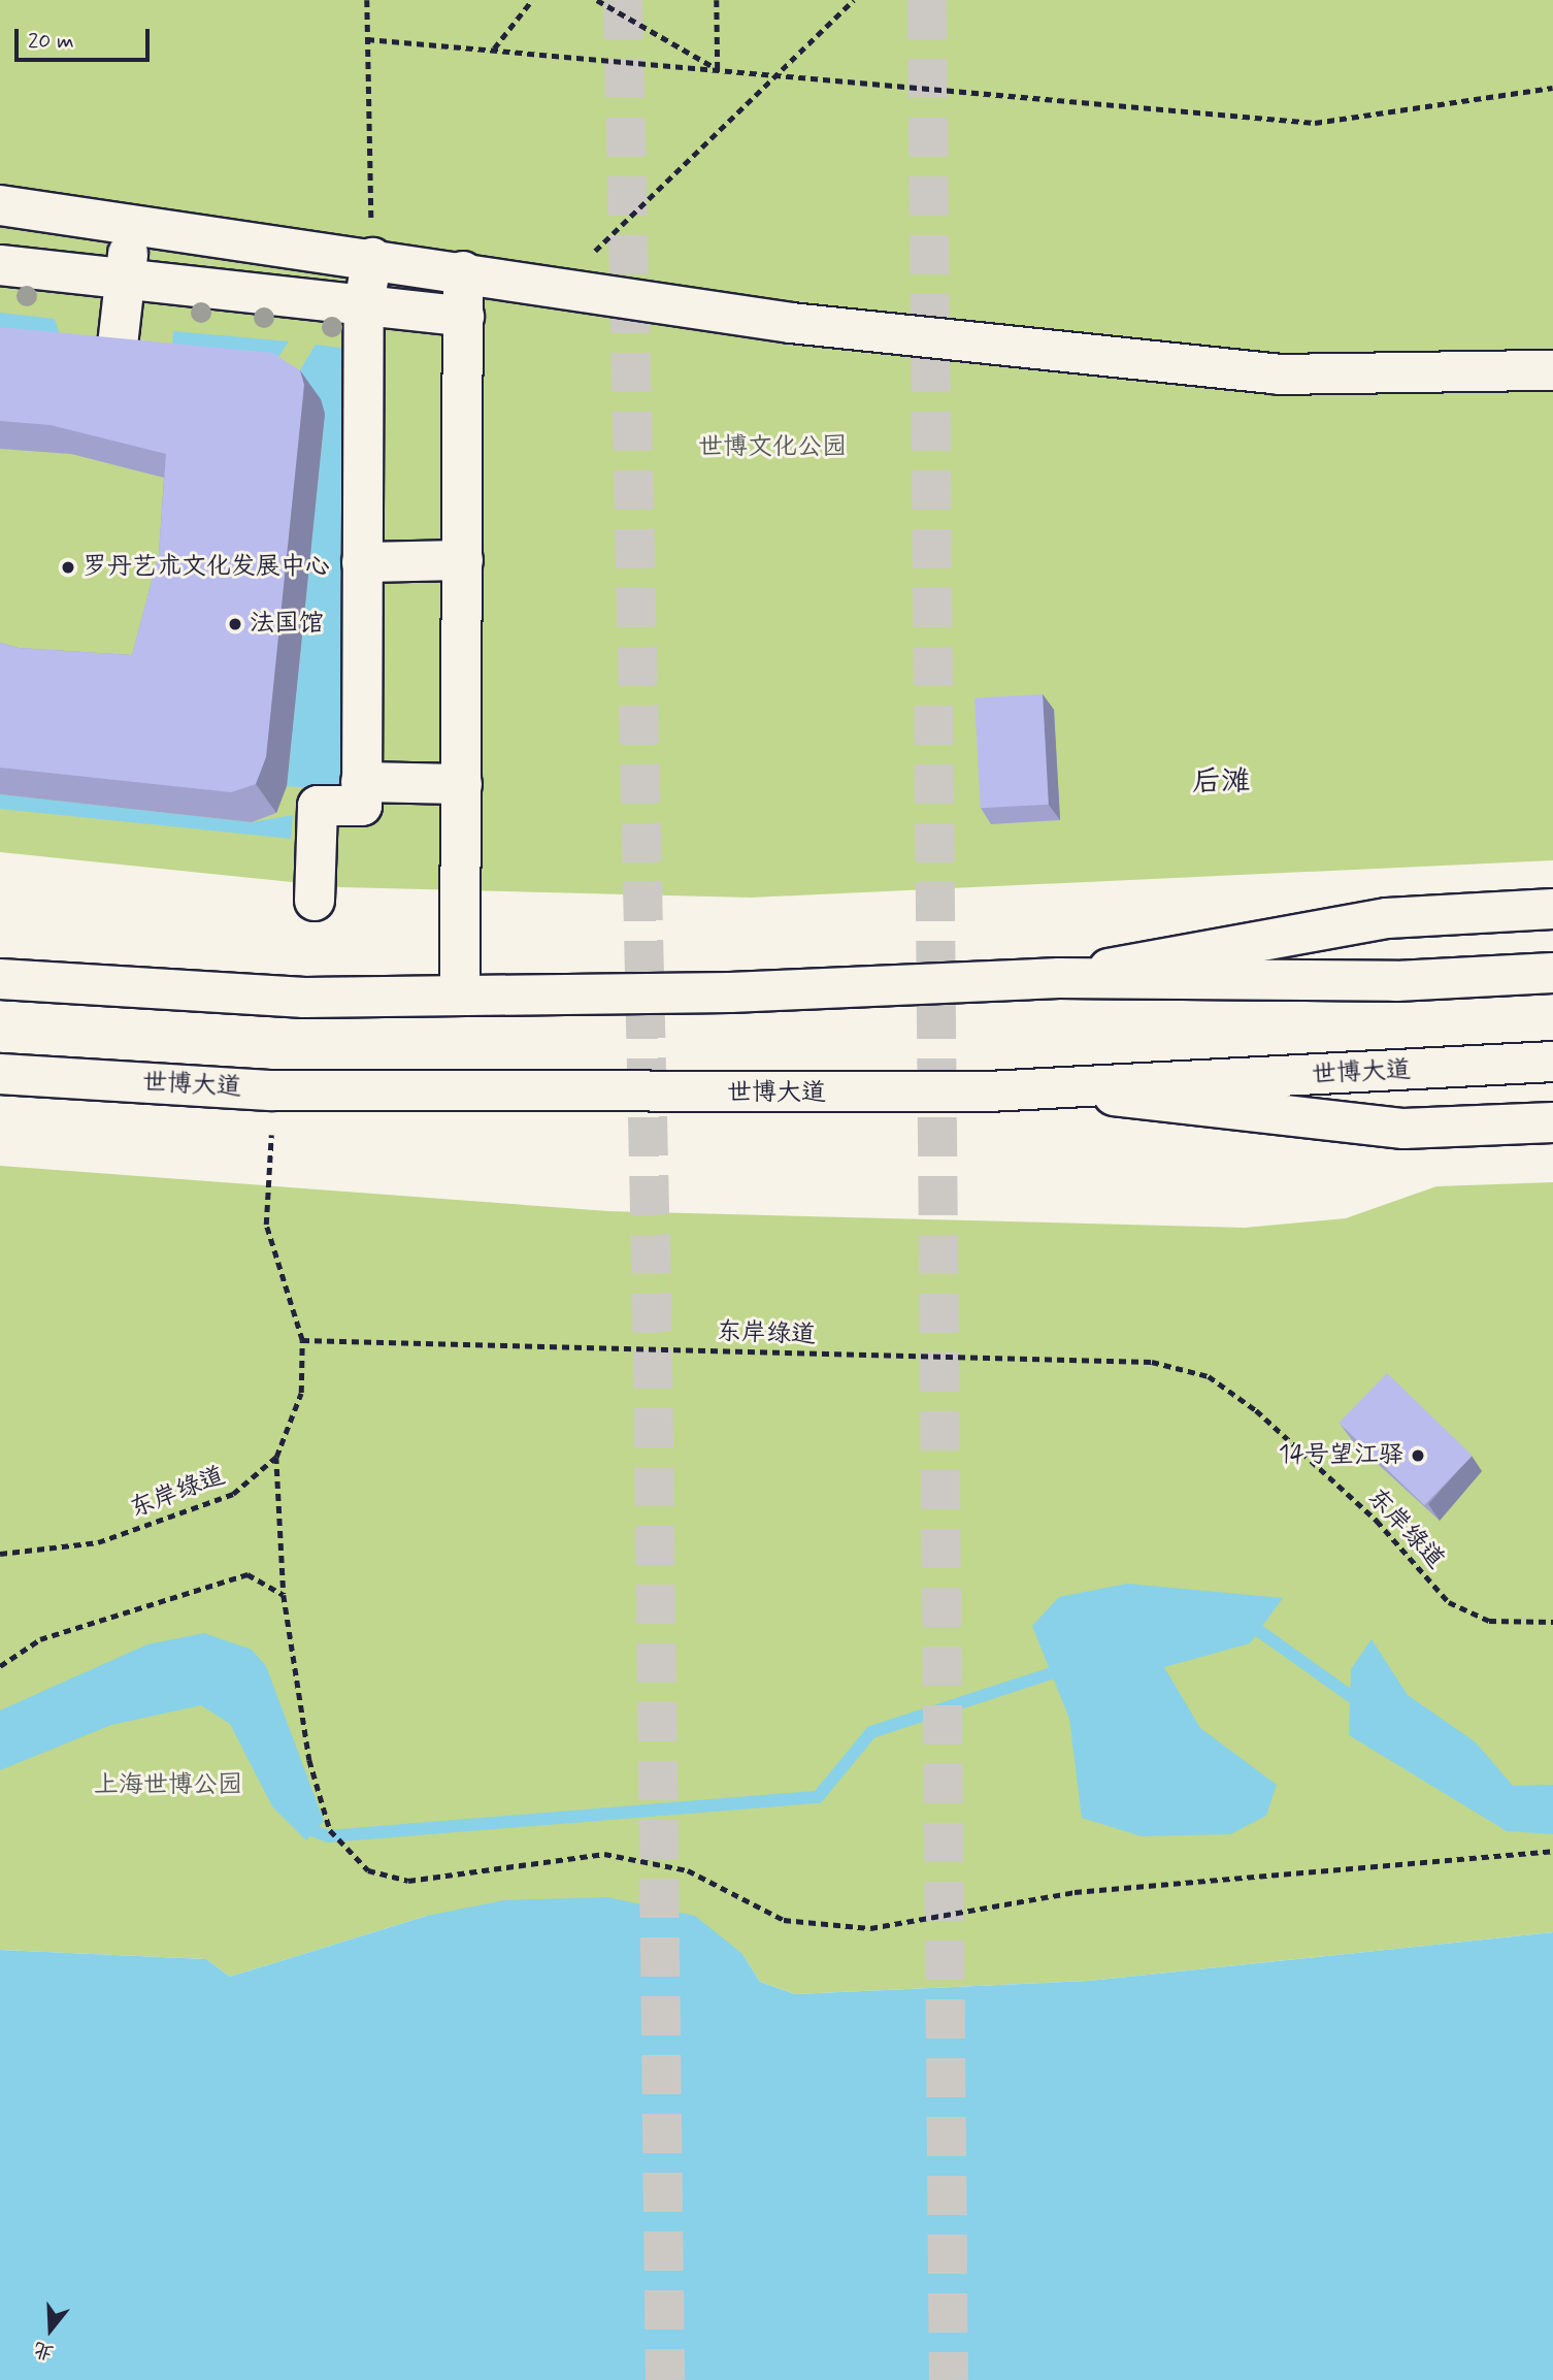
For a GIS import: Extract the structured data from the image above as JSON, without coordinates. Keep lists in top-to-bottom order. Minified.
{"streets":{"street":["世博大道"],"path":["东岸绿道"]},"districts":["后滩"],"parks":["世博文化公园","上海世博公园"],"places":["罗丹艺术文化发展中心","法国馆","14号望江驿"],"scale_bar":"20 m","north":"bottom"}
